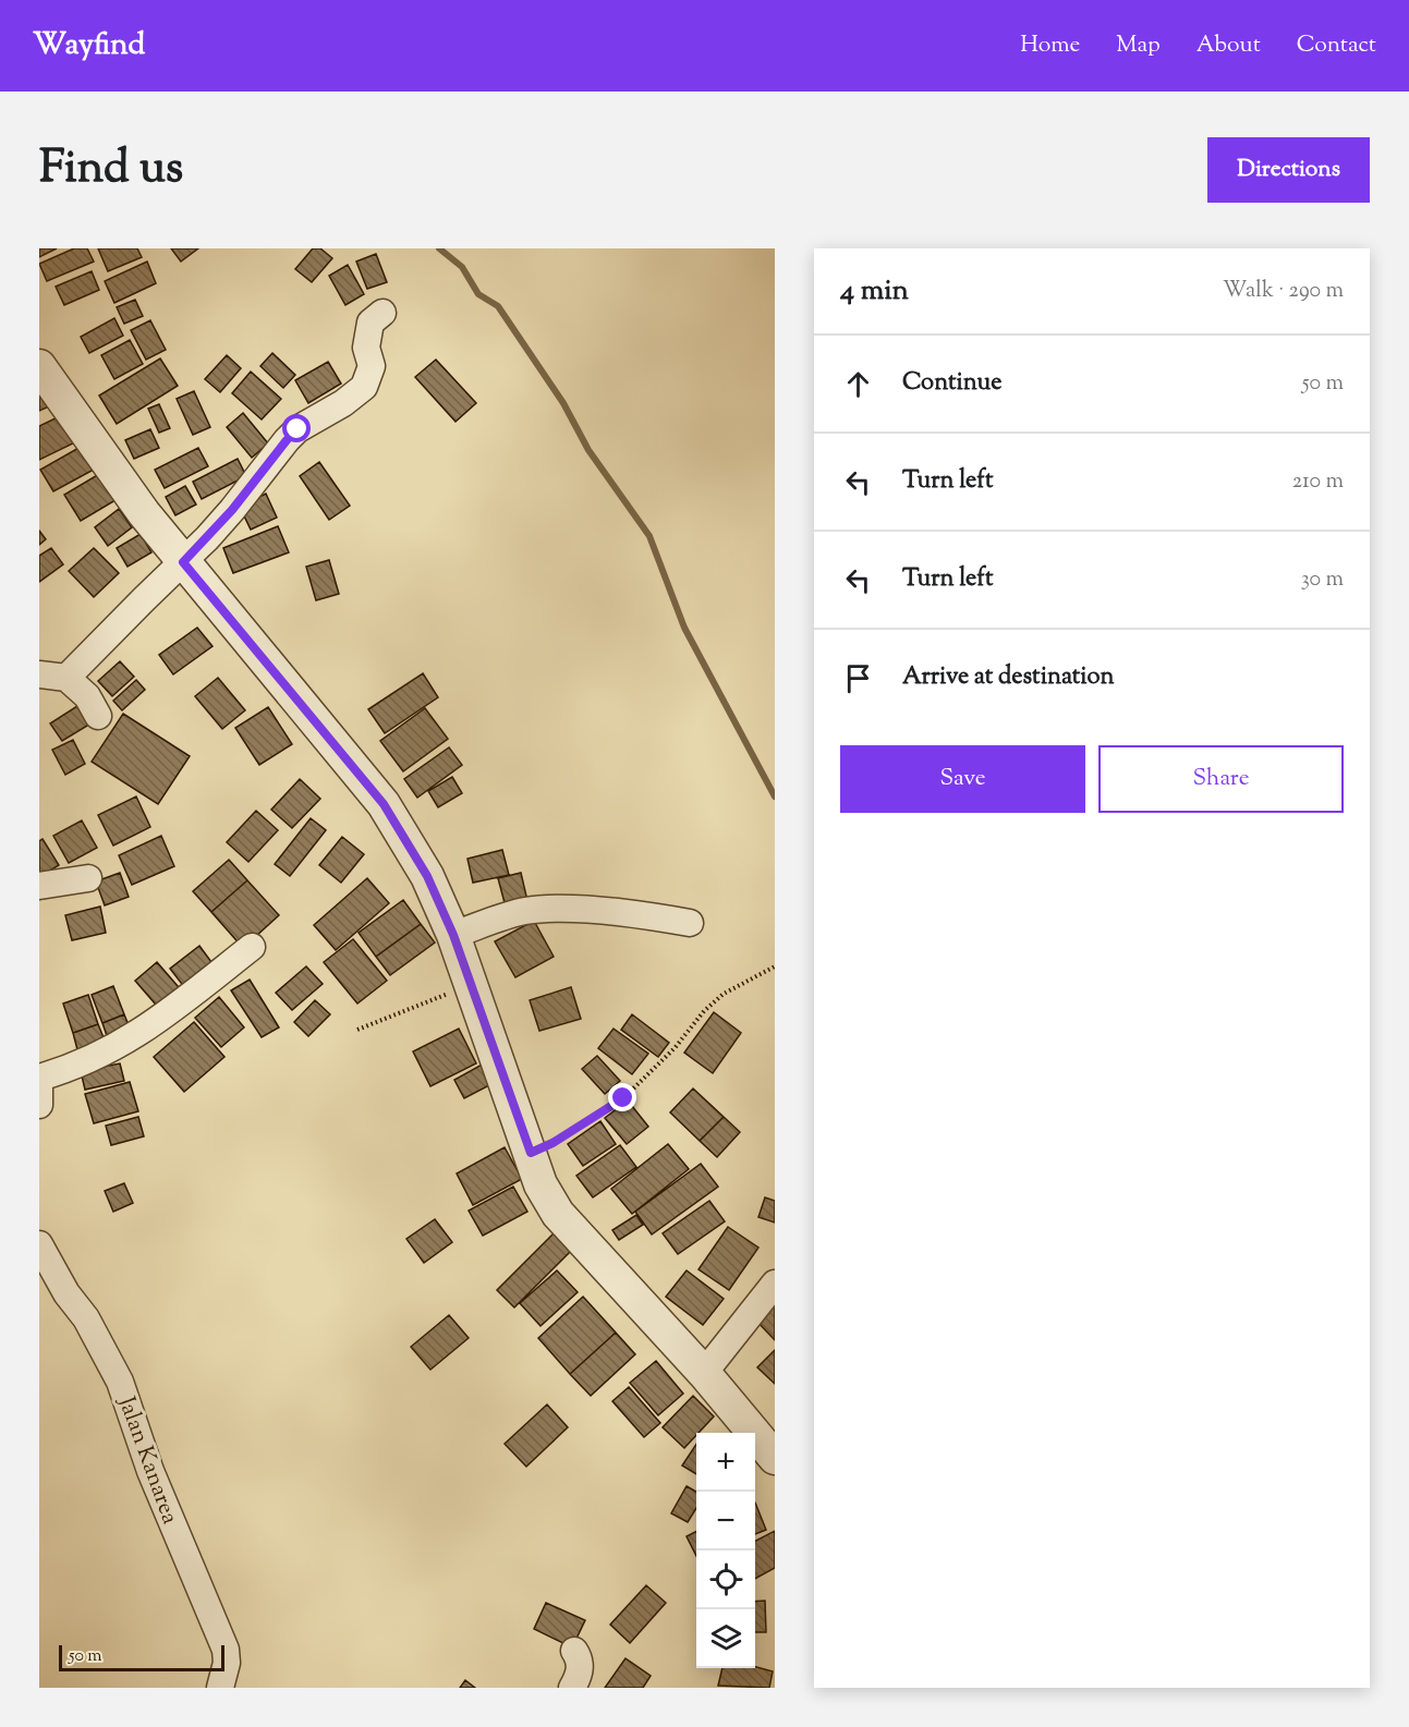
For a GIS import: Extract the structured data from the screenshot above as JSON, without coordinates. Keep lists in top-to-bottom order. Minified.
{"streets":{"street":["Jalan Kanarea"]},"scale_bar":"50 m","page":{"header":"Wayfind","nav":["Home","Map","About","Contact"],"title":"Find us","buttons":["Directions",["Save","Share"]],"heading":["4 min","Walk · 290 m"],"list":[["Continue","50 m"],["Turn left","210 m"],["Turn left","30 m"],"Arrive at destination"],"map_buttons":["+","−"],"scale":"50 m"}}
